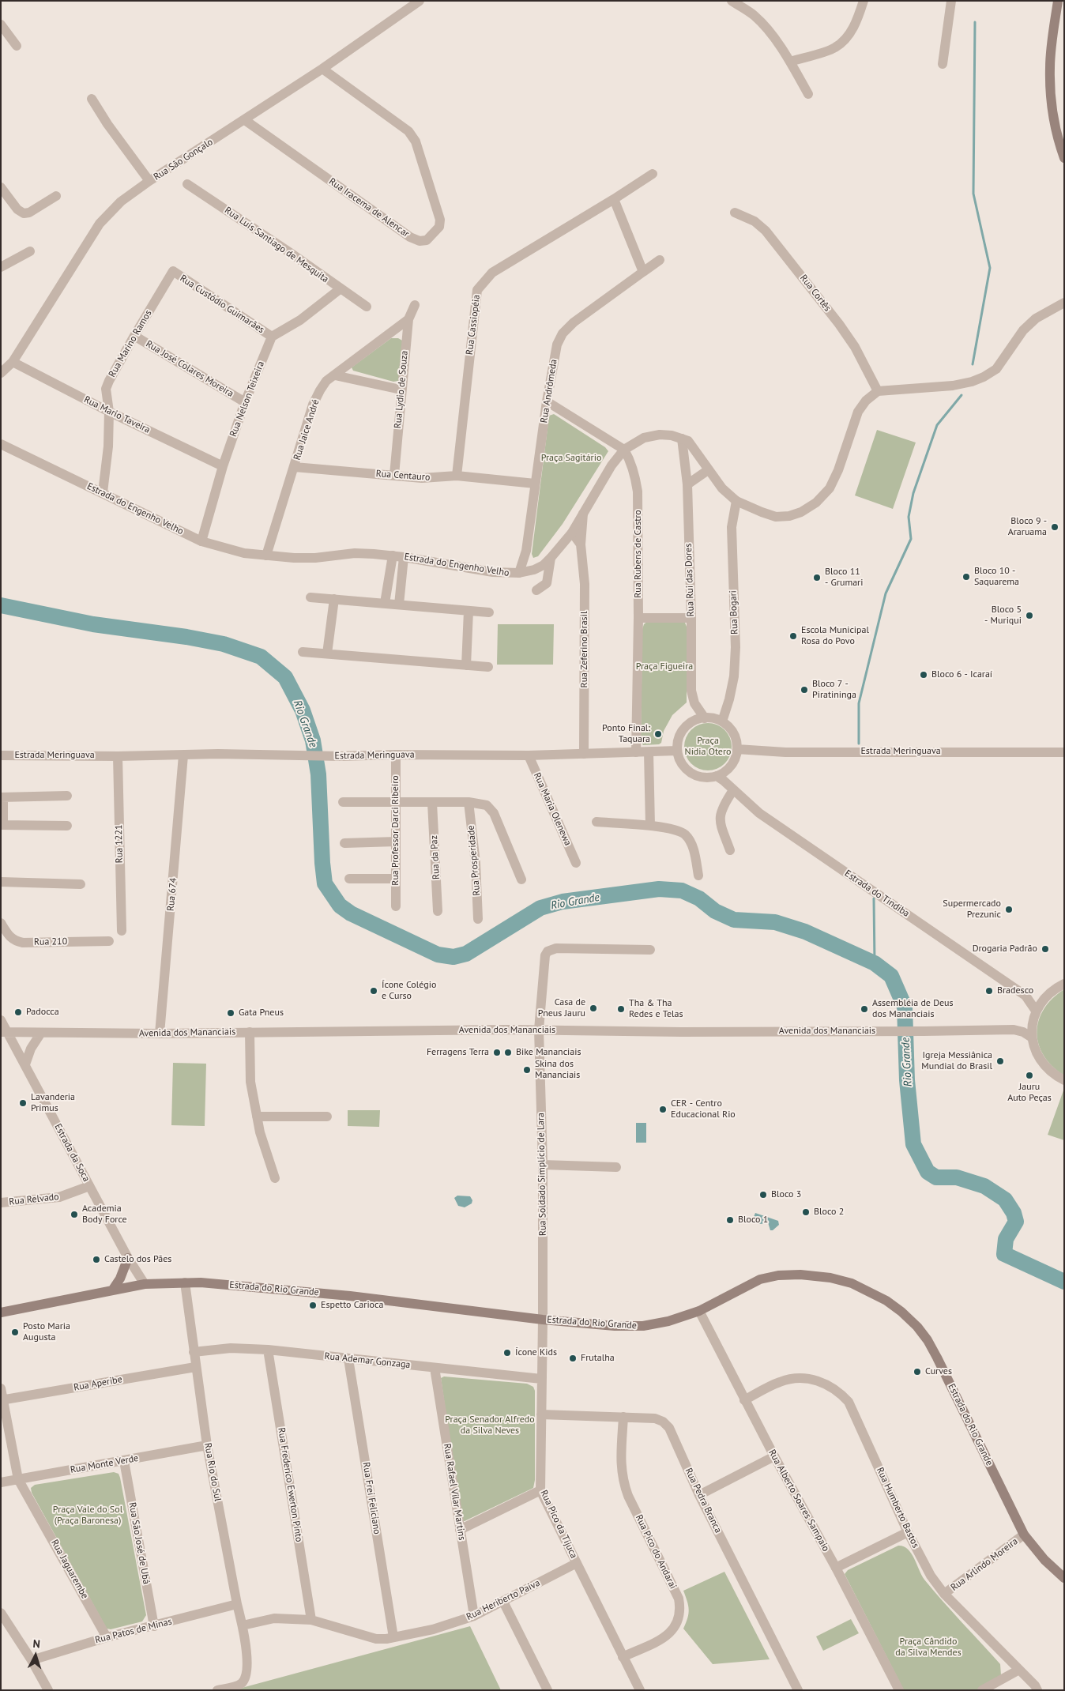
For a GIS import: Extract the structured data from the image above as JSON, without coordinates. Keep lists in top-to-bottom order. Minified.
{"streets":{"main road":["Estrada do Rio Grande"],"street":["Rua São Gonçalo","Rua Iracema de Alencar","Rua Luís Santiago de Mesquita","Rua Cortês","Rua Custódio Guimarães","Rua Cassiopéia","Rua Marino Ramos","Rua José Colares Moreira","Rua Lydio de Souza","Rua Andrômeda","Rua Nelson Teixeira","Rua Mario Taveira","Rua Jaice André","Rua Centauro","Estrada do Engenho Velho","Rua Rubens de Castro","Rua Rui das Dores","Rua Bogari","Rua Zeferino Brasil","Estrada Meringuava","Rua Maria Olenewa","Rua Professor Darci Ribeiro","Rua 1221","Rua da Paz","Rua Prosperidade","Estrada do Tindiba","Rua 674","Rua 210","Avenida dos Mananciais","Estrada da Soca","Rua Soldado Simplício de Lara","Rua Relvado","Rua Ademar Gonzaga","Rua Aperibe","Rua Monte Verde","Rua Rio do Sul","Rua Frederico Ewerton Pinto","Rua Rafael Vilar Martins","Rua Frei Feliciano","Rua Pedra Branca","Rua Alberto Soares Sampaio","Rua Humberto Bastos","Rua Pico da Tijuca","Rua São José de Ubá","Rua Pico do Andarai","Rua Arlindo Moreira","Rua Jaguarembe","Rua Heriberto Paiva","Rua Patos de Minas"]},"crossings":[["Rua São Gonçalo","Rua Iracema de Alencar"],["Rua São Gonçalo","Rua Mario Taveira"],["Rua Custódio Guimarães","Rua Marino Ramos"],["Rua Custódio Guimarães","Rua Nelson Teixeira"],["Rua Cassiopéia","Rua Centauro"],["Rua Marino Ramos","Rua José Colares Moreira"],["Rua Marino Ramos","Rua Mario Taveira"],["Rua Marino Ramos","Estrada do Engenho Velho"],["Rua José Colares Moreira","Rua Nelson Teixeira"],["Rua Lydio de Souza","Rua Jaice André"],["Rua Lydio de Souza","Rua Centauro"],["Rua Andrômeda","Rua Centauro"],["Rua Andrômeda","Estrada do Engenho Velho"],["Rua Nelson Teixeira","Rua Mario Taveira"],["Rua Nelson Teixeira","Estrada do Engenho Velho"],["Rua Jaice André","Rua Centauro"],["Rua Jaice André","Estrada do Engenho Velho"],["Estrada do Engenho Velho","Rua Rubens de Castro"],["Estrada do Engenho Velho","Rua Rui das Dores"],["Estrada do Engenho Velho","Rua Zeferino Brasil"],["Rua Rubens de Castro","Estrada Meringuava"],["Rua Rui das Dores","Rua Bogari"],["Rua Rui das Dores","Estrada Meringuava"],["Rua Rui das Dores","Estrada do Tindiba"],["Rua Bogari","Estrada Meringuava"],["Rua Bogari","Estrada do Tindiba"],["Rua Zeferino Brasil","Estrada Meringuava"],["Estrada Meringuava","Rua Maria Olenewa"],["Estrada Meringuava","Rua Professor Darci Ribeiro"],["Estrada Meringuava","Rua 1221"],["Estrada Meringuava","Estrada do Tindiba"],["Estrada Meringuava","Rua 674"],["Estrada do Tindiba","Avenida dos Mananciais"],["Rua 674","Avenida dos Mananciais"],["Avenida dos Mananciais","Estrada da Soca"],["Avenida dos Mananciais","Rua Soldado Simplício de Lara"],["Estrada da Soca","Rua Relvado"],["Estrada da Soca","Estrada do Rio Grande"],["Rua Soldado Simplício de Lara","Estrada do Rio Grande"],["Rua Soldado Simplício de Lara","Rua Pico da Tijuca"],["Estrada do Rio Grande","Rua Rio do Sul"],["Estrada do Rio Grande","Rua Alberto Soares Sampaio"],["Estrada do Rio Grande","Rua Pico da Tijuca"],["Estrada do Rio Grande","Rua Arlindo Moreira"],["Rua Ademar Gonzaga","Rua Rio do Sul"],["Rua Ademar Gonzaga","Rua Frederico Ewerton Pinto"],["Rua Ademar Gonzaga","Rua Rafael Vilar Martins"],["Rua Ademar Gonzaga","Rua Frei Feliciano"],["Rua Ademar Gonzaga","Rua Pico da Tijuca"],["Rua Aperibe","Rua Rio do Sul"],["Rua Aperibe","Rua Jaguarembe"],["Rua Monte Verde","Rua Rio do Sul"],["Rua Monte Verde","Rua São José de Ubá"],["Rua Monte Verde","Rua Jaguarembe"],["Rua Rio do Sul","Rua Heriberto Paiva"],["Rua Rio do Sul","Rua Patos de Minas"],["Rua Frederico Ewerton Pinto","Rua Heriberto Paiva"],["Rua Rafael Vilar Martins","Rua Heriberto Paiva"],["Rua Frei Feliciano","Rua Heriberto Paiva"],["Rua Pedra Branca","Rua Pico da Tijuca"],["Rua Pedra Branca","Rua Pico do Andarai"],["Rua Alberto Soares Sampaio","Rua Humberto Bastos"],["Rua Humberto Bastos","Rua Arlindo Moreira"],["Rua Pico da Tijuca","Rua Pico do Andarai"],["Rua Pico da Tijuca","Rua Heriberto Paiva"],["Rua São José de Ubá","Rua Patos de Minas"],["Rua Jaguarembe","Rua Patos de Minas"]],"water":["Rio Grande"],"parks":["Praça Sagitário","Praça Figueira","Praça Nídia Otero","Praça Senador Alfredo da Silva Neves","Praça Vale do Sol (Praça Baronesa)","Praça Cândido da Silva Mendes"],"places":["Bloco 9 - Araruama","Bloco 10 - Saquarema","Bloco 11 - Grumari","Bloco 5 - Muriqui","Escola Municipal Rosa do Povo","Bloco 6 - Icaraí","Bloco 7 - Piratininga","Ponto Final: Taquara","Supermercado Prezunic","Drogaria Padrão","Ícone Colégio e Curso","Bradesco","Casa de Pneus Jauru","Tha & Tha Redes e Telas","Assembléia de Deus dos Mananciais","Padocca","Gata Pneus","Ferragens Terra","Bike Mananciais","Igreja Messiânica Mundial do Brasil","Skina dos Mananciais","Jauru Auto Peças","Lavanderia Primus","CER - Centro Educacional Rio","Bloco 3","Bloco 2","Academia Body Force","Bloco 1","Castelo dos Pães","Espetto Carioca","Posto Maria Augusta","Ícone Kids","Frutalha","Curves"],"north":"top"}
